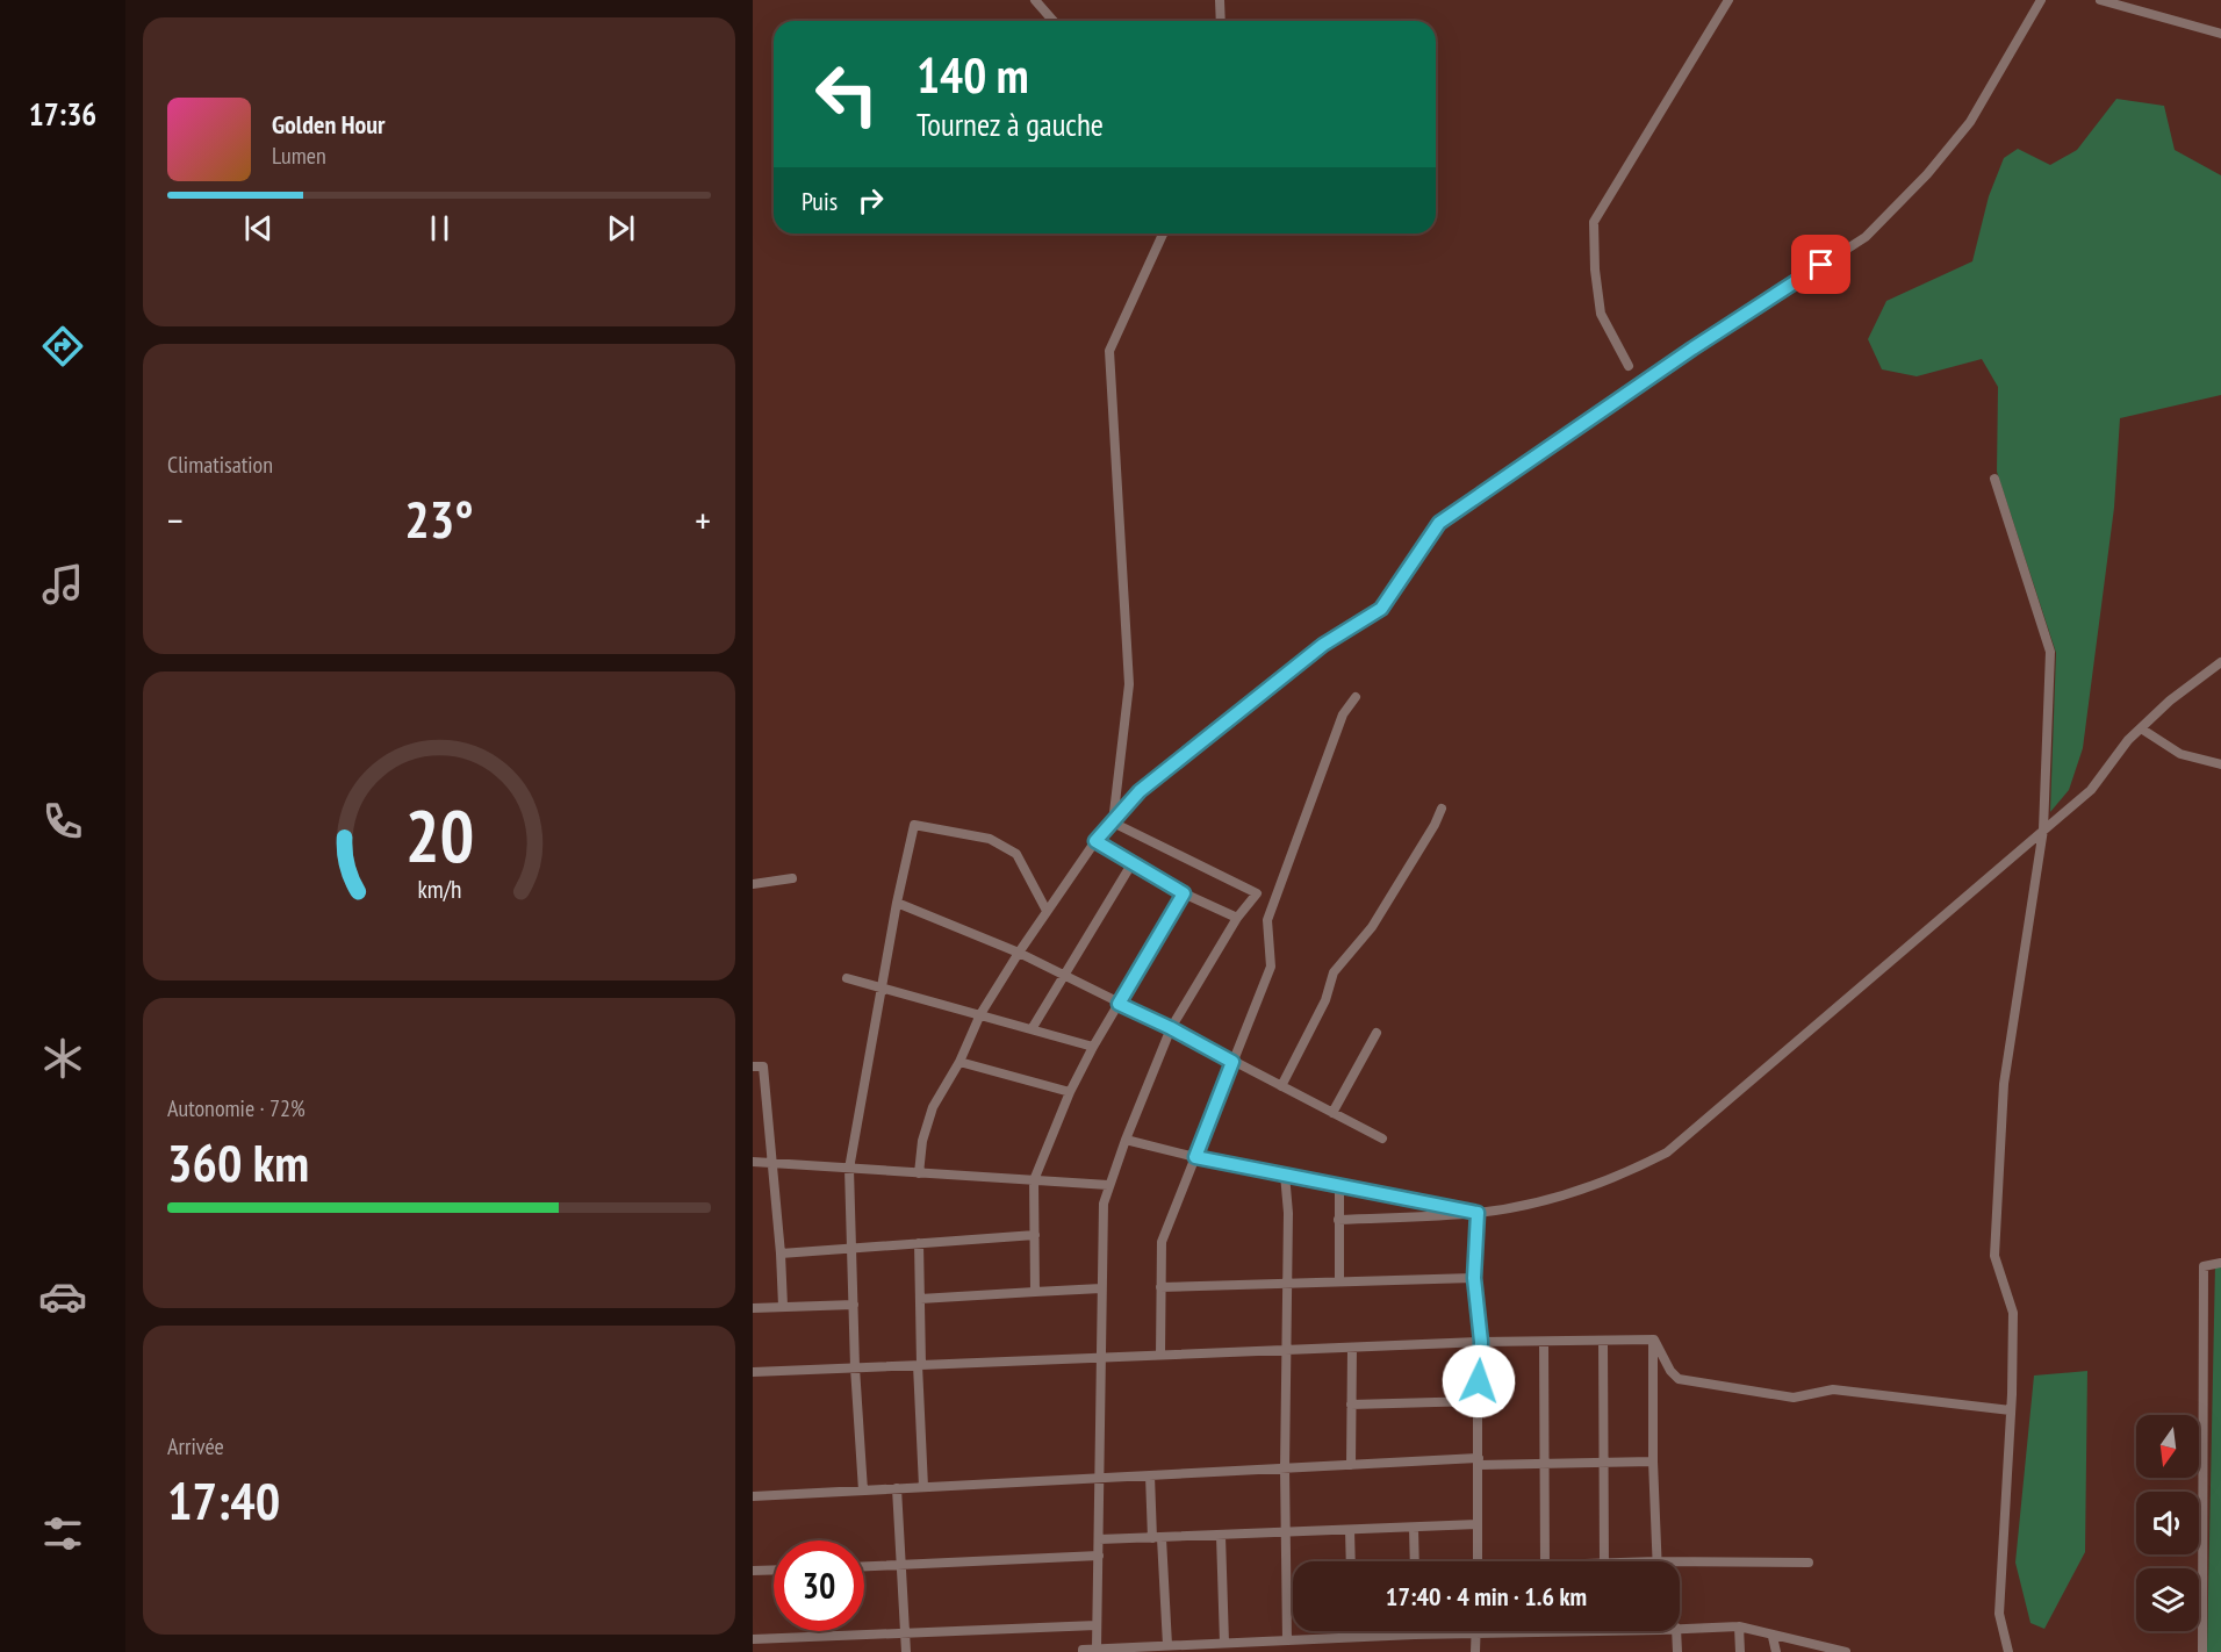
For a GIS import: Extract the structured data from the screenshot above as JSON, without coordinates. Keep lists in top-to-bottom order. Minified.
{"north":"bottom","page":{"tabs":"17:36","turn":["140 m","Tournez à gauche"],"song":["Golden Hour","Lumen"],"then":"Puis","tile":["Climatisation",["Autonomie · 72%","360 km"],["Arrivée","17:40"]],"heat":["−","23°","+"],"limit":"30","trip":"17:40 · 4 min · 1.6 km","gauge":["20","km/h"]}}
